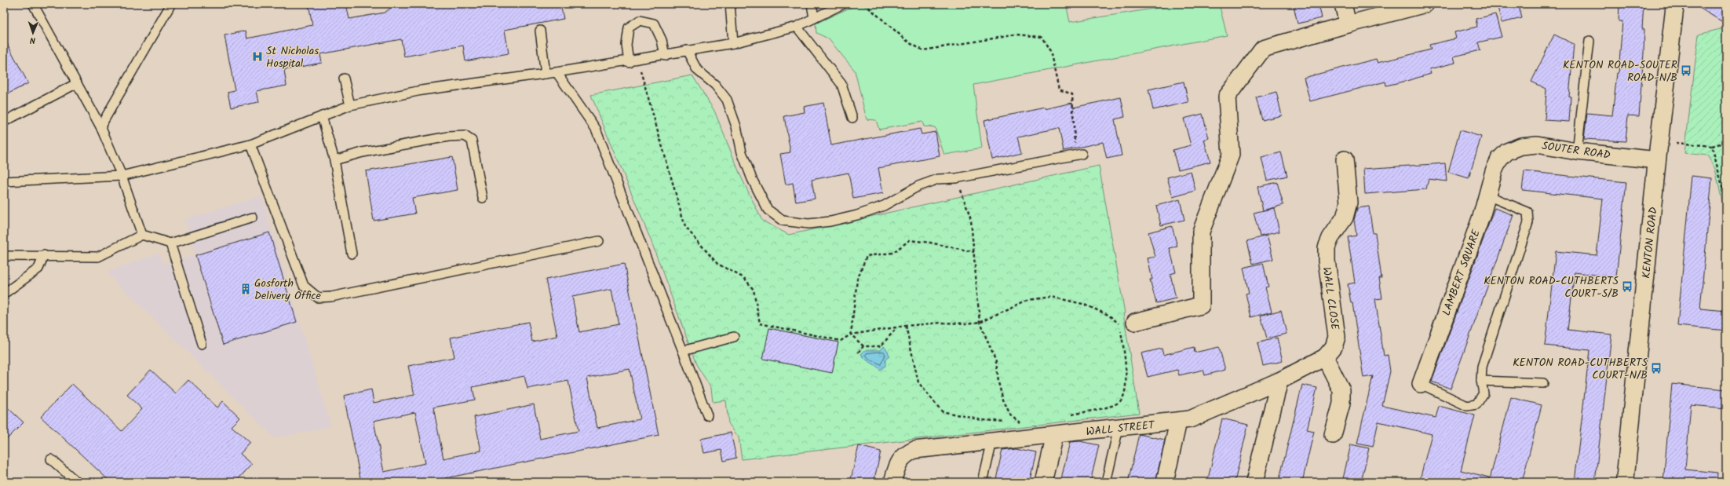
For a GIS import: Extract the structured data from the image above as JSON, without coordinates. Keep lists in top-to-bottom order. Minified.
{"streets":{"street":["SOUTER ROAD","KENTON ROAD","LAMBERT SQUARE","WALL CLOSE","WALL STREET"]},"crossings":[["SOUTER ROAD","KENTON ROAD"],["SOUTER ROAD","LAMBERT SQUARE"],["WALL CLOSE","WALL STREET"]],"places":{"hospital":["St Nicholas Hospital"],"bus stop":["KENTON ROAD-SOUTER ROAD-N/B","KENTON ROAD-CUTHBERTS COURT-S/B","KENTON ROAD-CUTHBERTS COURT-N/B"],"building":["Gosforth Delivery Office"]},"north":"bottom"}
